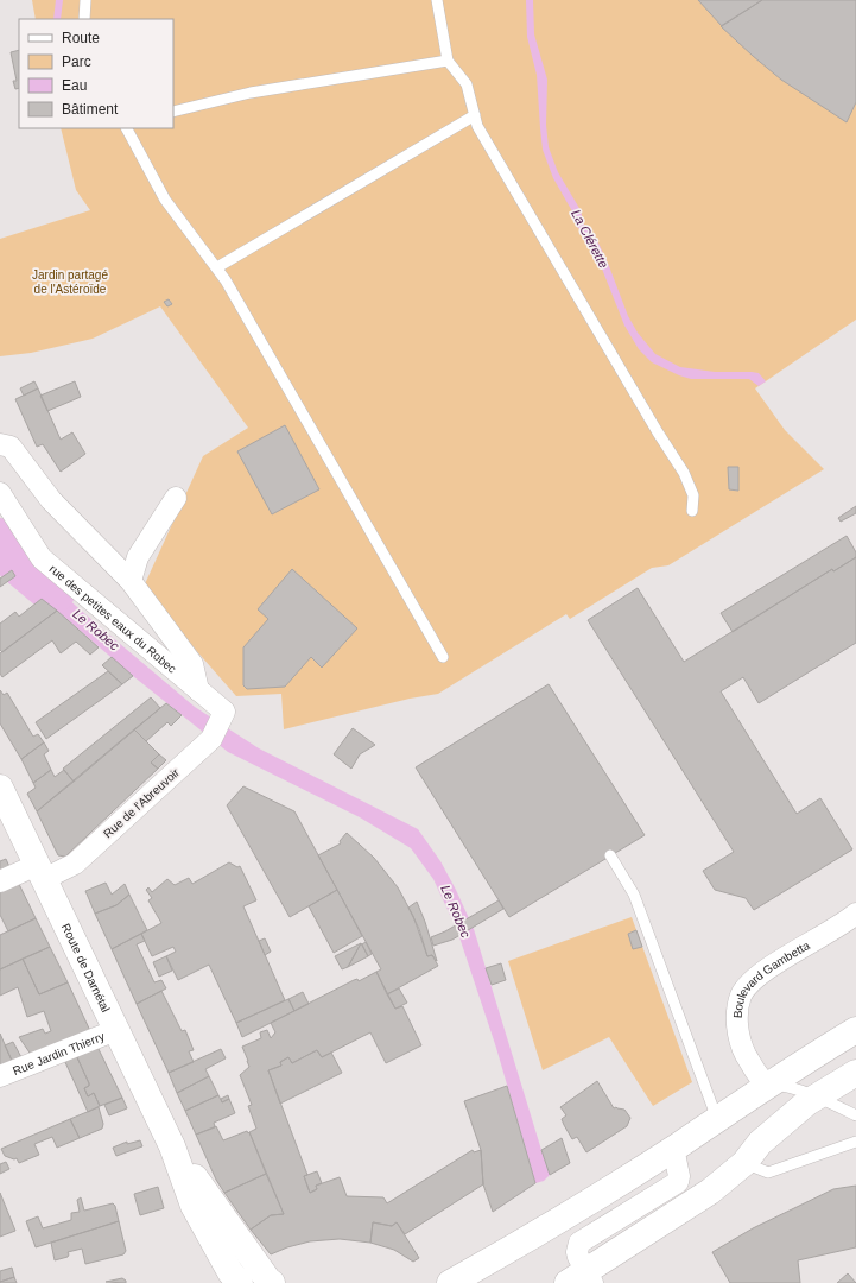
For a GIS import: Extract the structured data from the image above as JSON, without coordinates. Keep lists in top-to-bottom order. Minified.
{"streets":{"main road":["Route de Darnétal"],"street":["rue des petites eaux du Robec","Rue de l'Abreuvoir","Boulevard Gambetta","Rue Jardin Thierry"]},"crossings":[["rue des petites eaux du Robec","Rue de l'Abreuvoir"],["Rue de l'Abreuvoir","Route de Darnétal"],["Route de Darnétal","Rue Jardin Thierry"]],"water":["La Clérette","Le Robec"],"parks":["Jardin partagé de l'Astéroïde"],"legend":["Route","Parc","Eau","Bâtiment"]}
